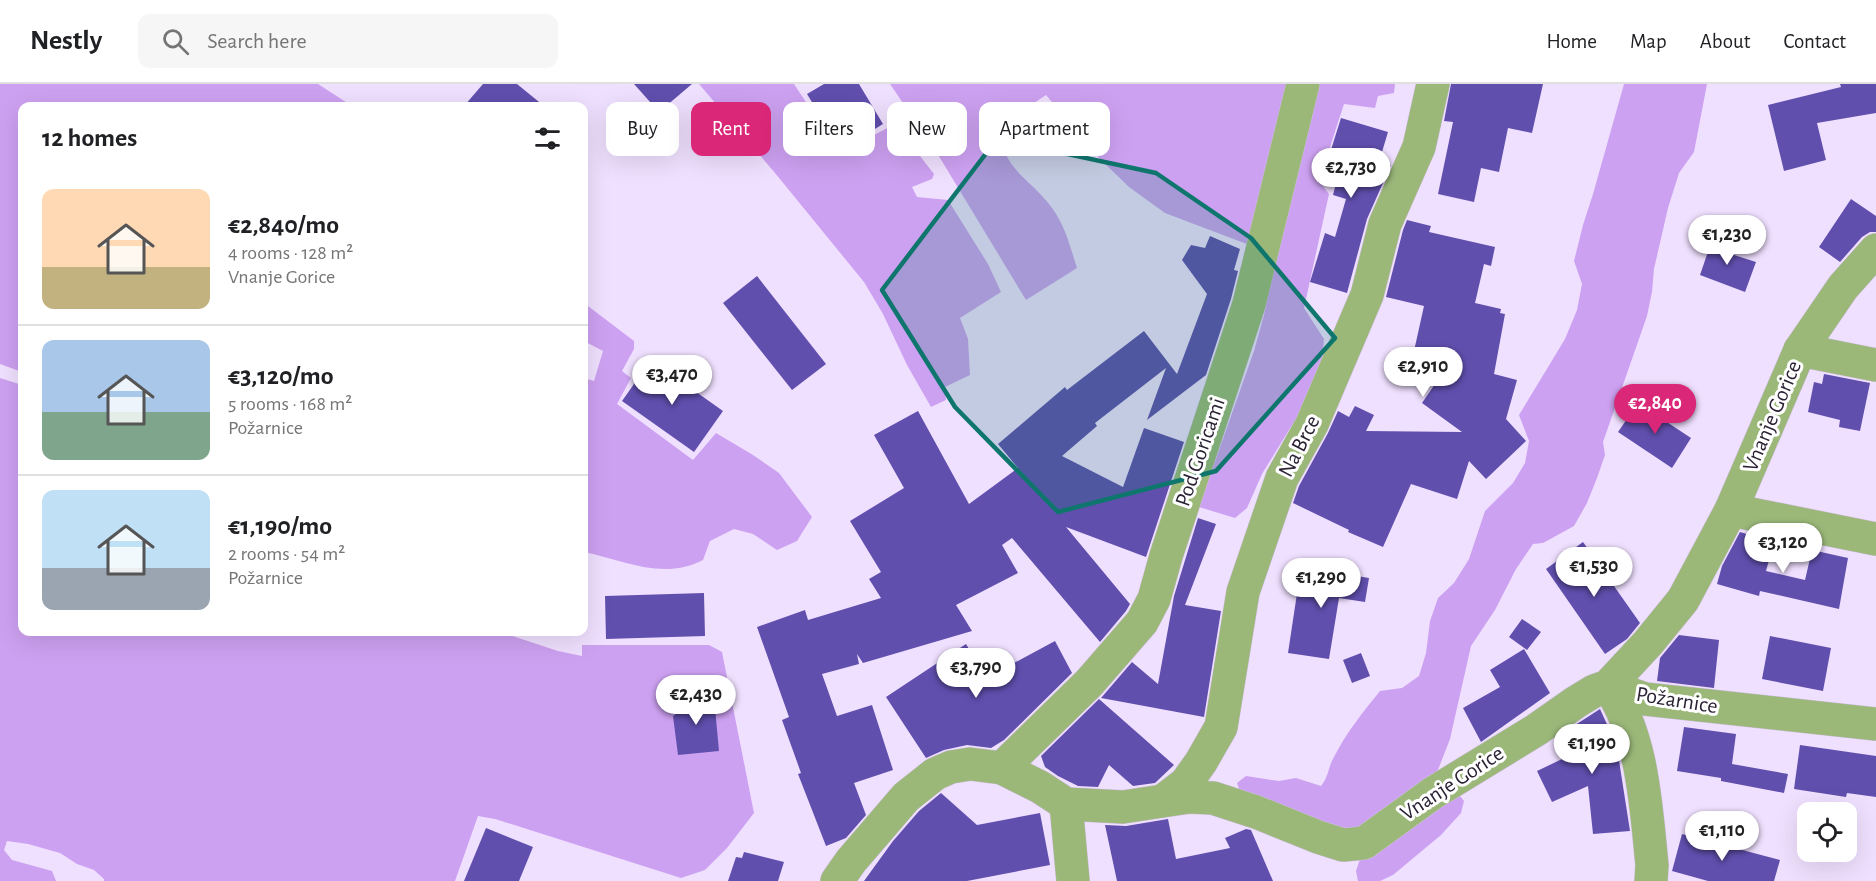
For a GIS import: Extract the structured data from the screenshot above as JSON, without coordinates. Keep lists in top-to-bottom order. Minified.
{"streets":{"street":["Vnanje Gorice","Na Brce","Pod Goricami","Požarnice"]},"crossings":[["Vnanje Gorice","Na Brce"],["Vnanje Gorice","Požarnice"]],"page":{"header":"Nestly","search":"Search here","nav":["Home","Map","About","Contact"],"chip":["Buy","Rent","Filters","New","Apartment"],"heading":"12 homes","price":["€2,730","€1,230","€2,910","€3,470","€2,840","€3,120","€1,530","€1,290","€3,790","€2,430","€1,190","€1,110"],"list":[{"name":"€2,840/mo","note":"4 rooms · 128 m² · Vnanje Gorice"},{"name":"€3,120/mo","note":"5 rooms · 168 m² · Požarnice"},{"name":"€1,190/mo","note":"2 rooms · 54 m² · Požarnice"}]}}
